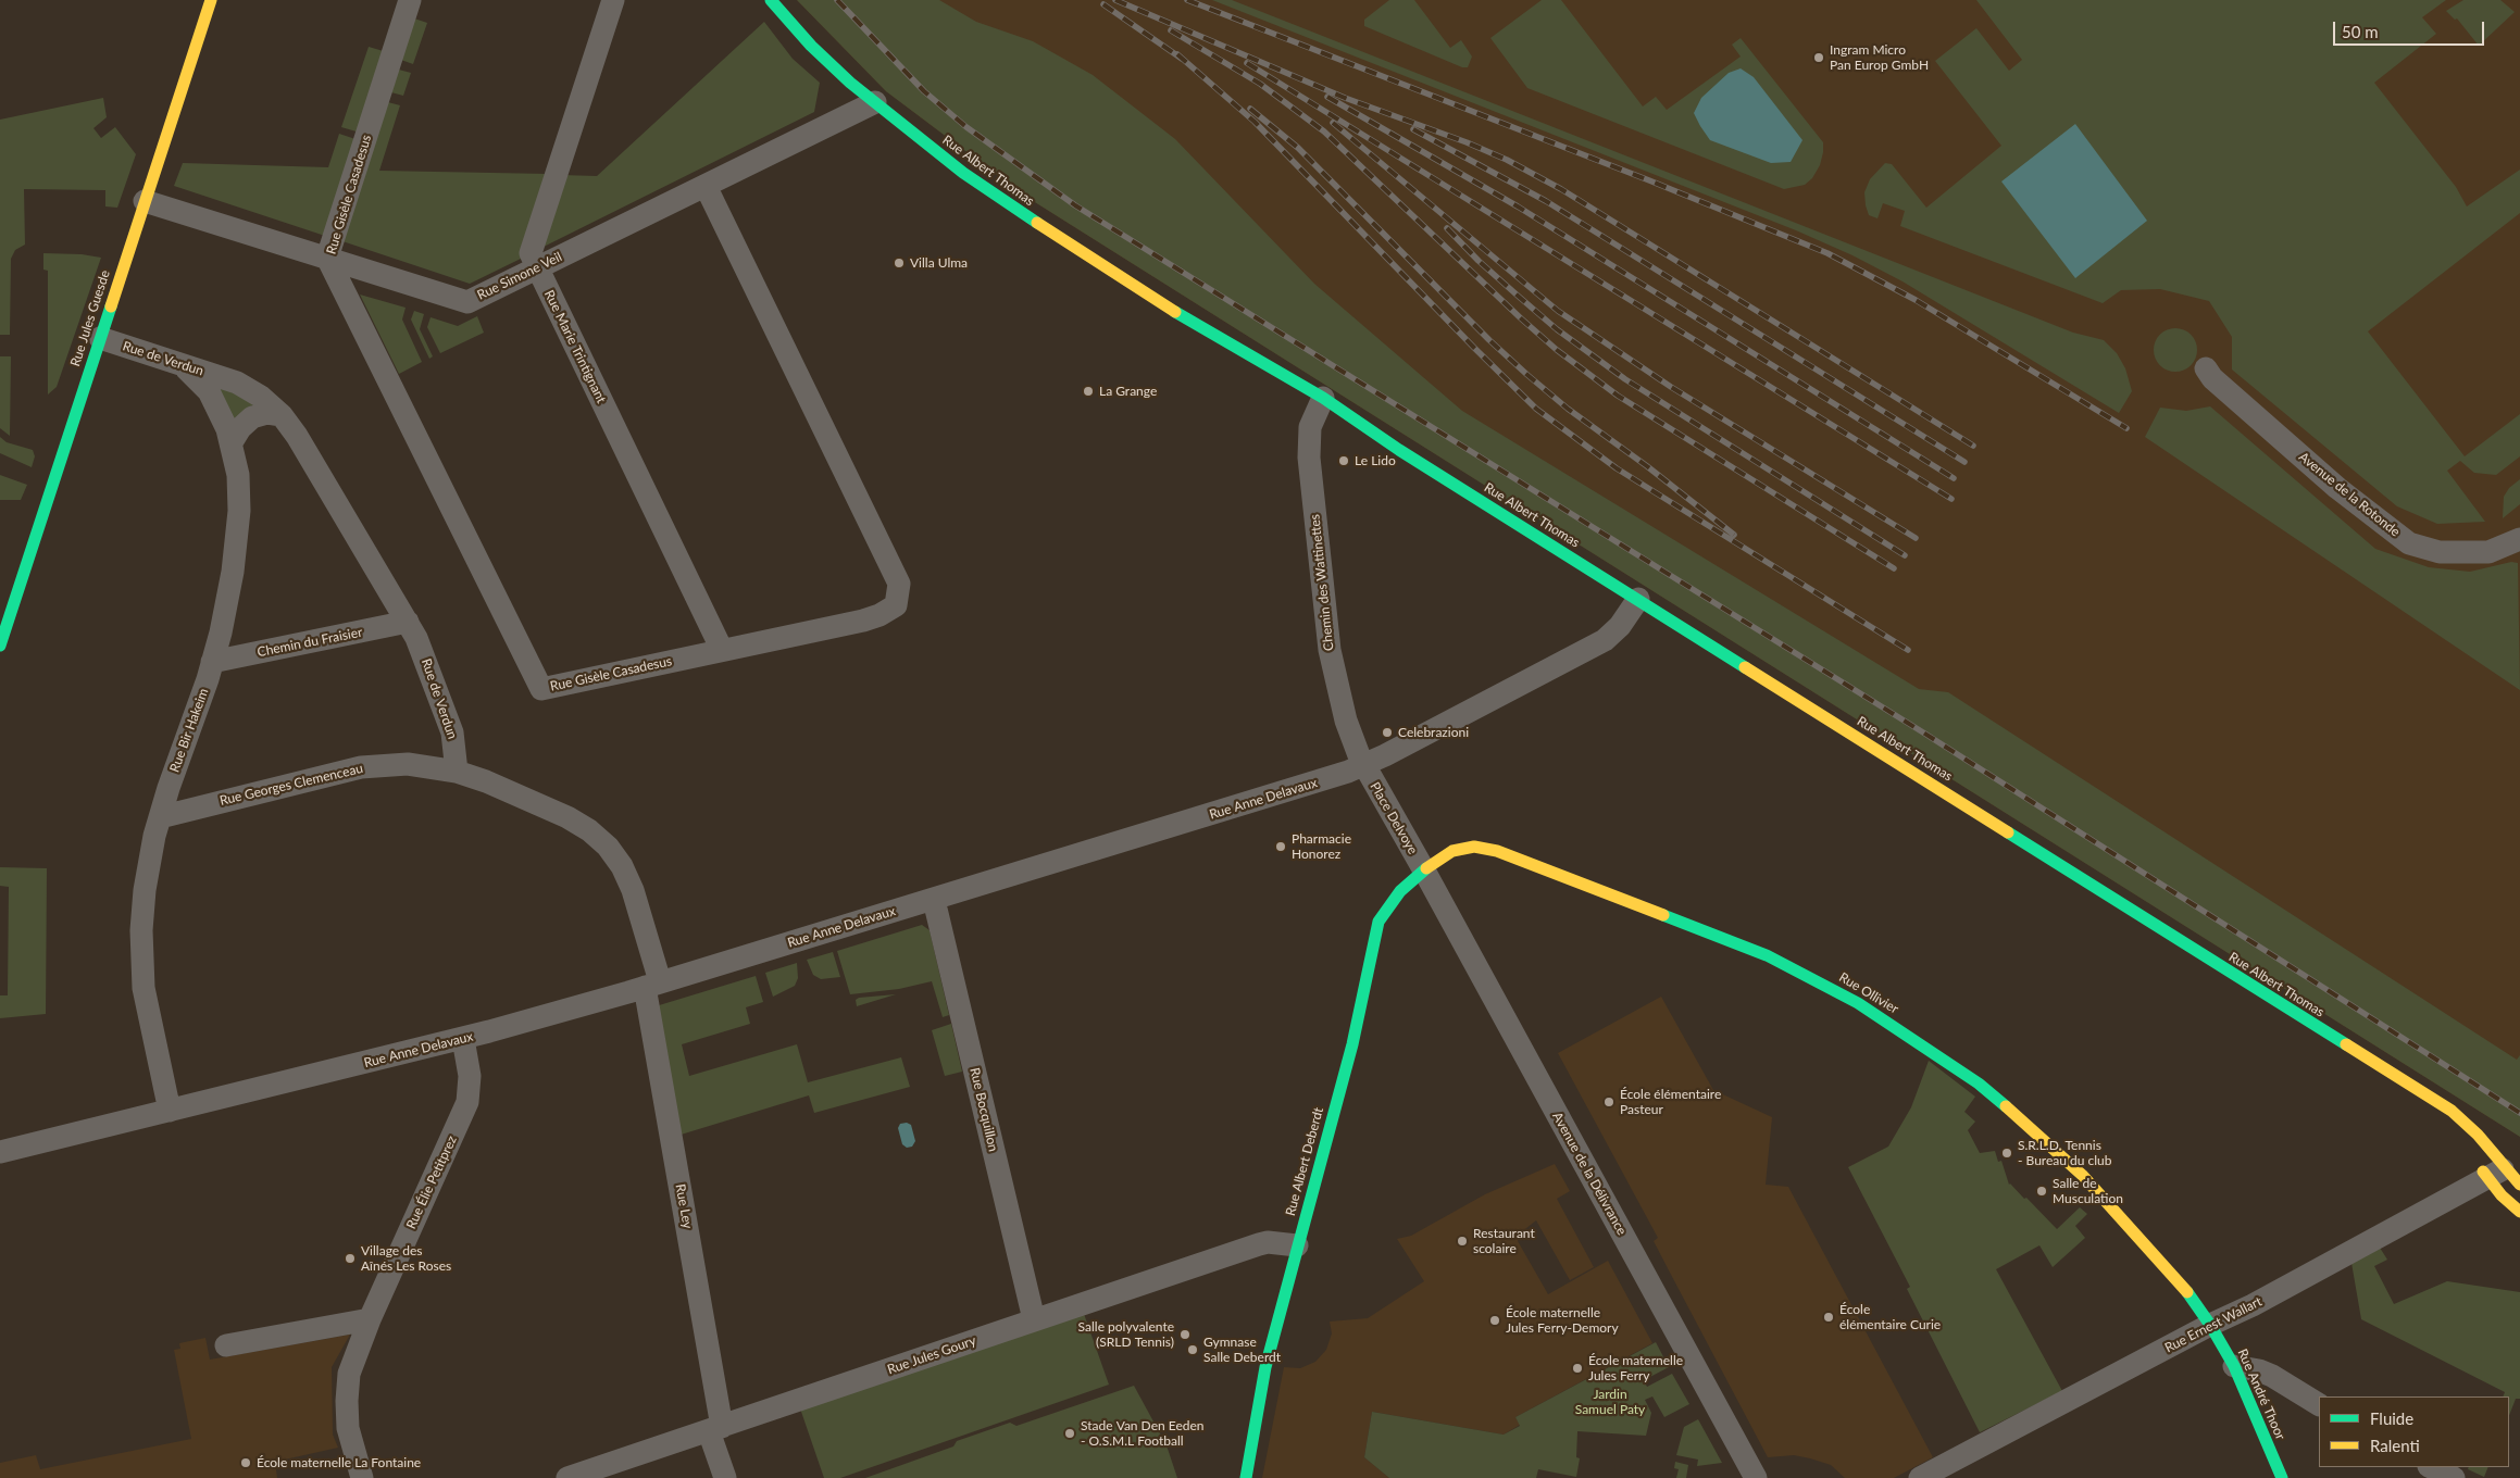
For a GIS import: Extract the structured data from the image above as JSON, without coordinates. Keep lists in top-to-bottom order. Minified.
{"streets":{"street":["Rue Albert Thomas","Rue Gisèle Casadesus","Rue Simone Veil","Rue Jules Guesde","Rue Marie Trintignant","Rue de Verdun","Avenue de la Rotonde","Chemin des Wattinettes","Chemin du Fraisier","Rue Bir Hakeim","Rue Georges Clemenceau","Rue Anne Delavaux","Place Delvoye","Rue Ollivier","Rue Bocquillon","Rue Albert Deberdt","Avenue de la Délivrance","Rue Élie Petitprez","Rue Ley","Rue Ernest Wallart","Rue Jules Goury","Rue André Thoor"]},"crossings":[["Rue Albert Thomas","Rue Simone Veil"],["Rue Albert Thomas","Chemin des Wattinettes"],["Rue Albert Thomas","Rue Anne Delavaux"],["Rue Albert Thomas","Rue Ernest Wallart"],["Rue Gisèle Casadesus","Rue Simone Veil"],["Rue Gisèle Casadesus","Rue Marie Trintignant"],["Rue Simone Veil","Rue Jules Guesde"],["Rue Simone Veil","Rue Marie Trintignant"],["Rue Jules Guesde","Rue de Verdun"],["Rue de Verdun","Chemin du Fraisier"],["Rue de Verdun","Rue Bir Hakeim"],["Rue de Verdun","Rue Georges Clemenceau"],["Chemin des Wattinettes","Rue Anne Delavaux"],["Chemin des Wattinettes","Place Delvoye"],["Chemin du Fraisier","Rue Bir Hakeim"],["Rue Bir Hakeim","Rue Georges Clemenceau"],["Rue Bir Hakeim","Rue Anne Delavaux"],["Rue Anne Delavaux","Place Delvoye"],["Rue Anne Delavaux","Rue Bocquillon"],["Rue Anne Delavaux","Rue Élie Petitprez"],["Rue Anne Delavaux","Rue Ley"],["Place Delvoye","Rue Ollivier"],["Place Delvoye","Rue Albert Deberdt"],["Place Delvoye","Avenue de la Délivrance"],["Rue Ollivier","Rue Albert Deberdt"],["Rue Ollivier","Avenue de la Délivrance"],["Rue Ollivier","Rue Ernest Wallart"],["Rue Ollivier","Rue André Thoor"],["Rue Bocquillon","Rue Jules Goury"],["Rue Albert Deberdt","Avenue de la Délivrance"],["Rue Albert Deberdt","Rue Jules Goury"],["Rue Ley","Rue Jules Goury"],["Rue Ernest Wallart","Rue André Thoor"]],"parks":["Jardin Samuel Paty"],"places":["Ingram Micro Pan Europ GmbH","Villa Ulma","La Grange","Le Lido","Celebrazioni","Pharmacie Honorez","École élémentaire Pasteur","S.R.L.D. Tennis - Bureau du club","Salle de Musculation","Restaurant scolaire","Village des Aînés Les Roses","École élémentaire Curie","École maternelle Jules Ferry-Demory","Salle polyvalente (SRLD Tennis)","Gymnase Salle Deberdt","École maternelle Jules Ferry","Stade Van Den Eeden - O.S.M.L Football","École maternelle La Fontaine"],"legend":["Fluide","Ralenti"],"scale_bar":"50 m"}
